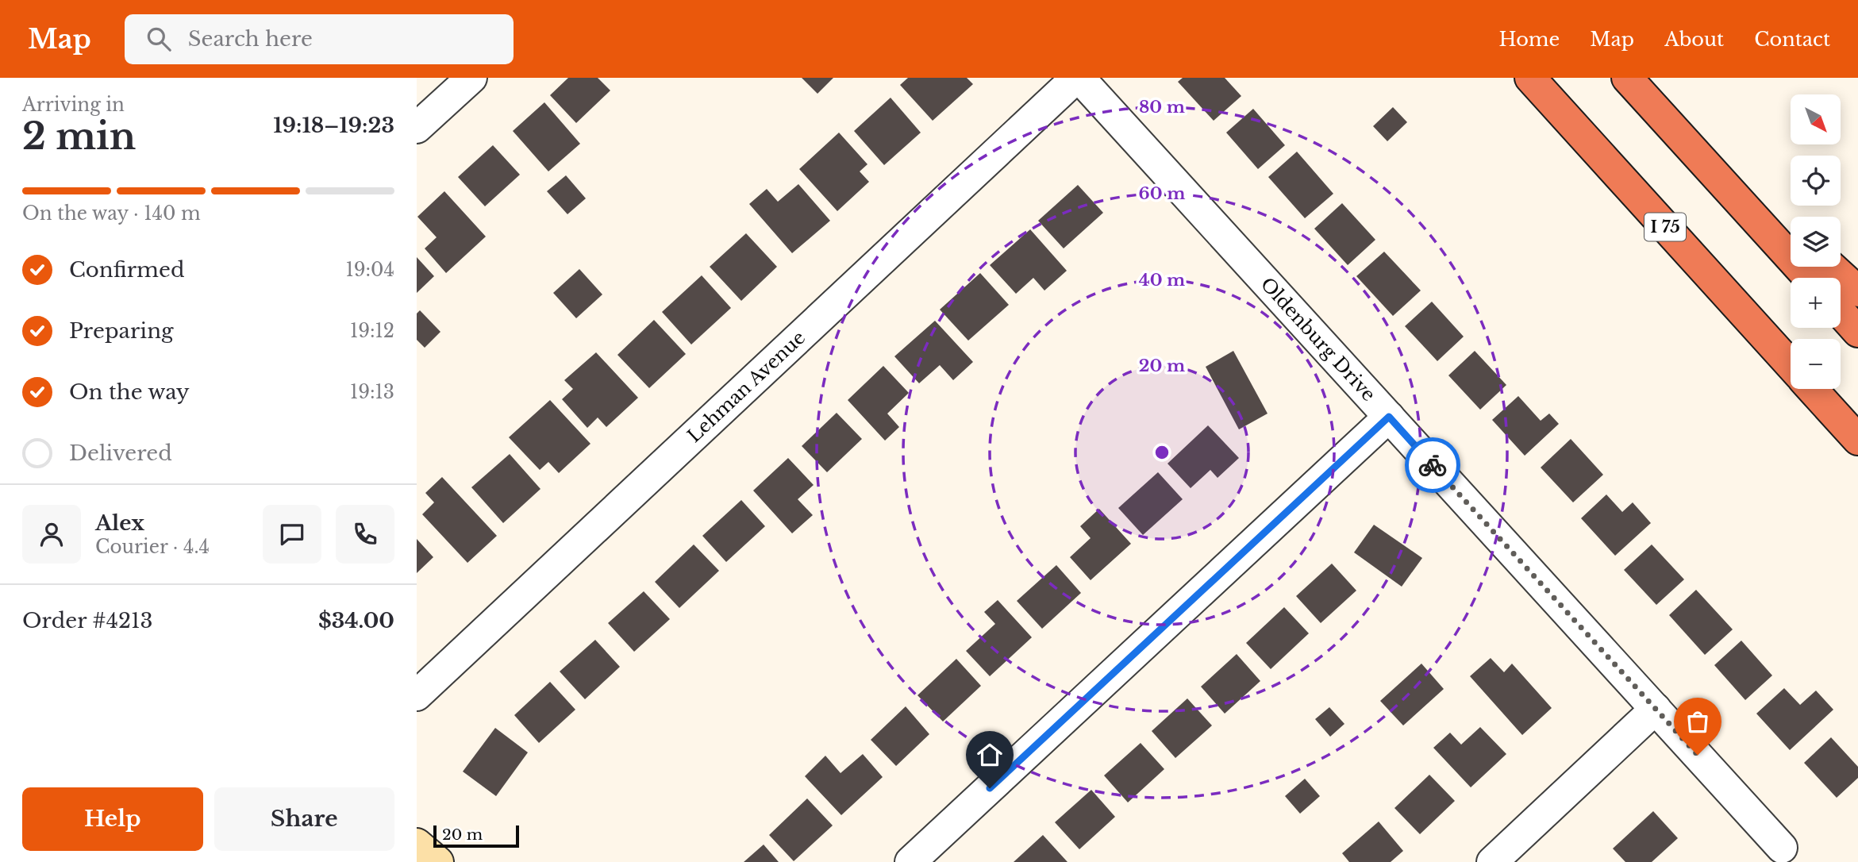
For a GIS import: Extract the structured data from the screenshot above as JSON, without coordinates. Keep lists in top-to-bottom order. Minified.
{"streets":{"highway":["I 75"],"street":["Oldenburg Drive","Lehman Avenue"]},"crossings":[["Oldenburg Drive","Lehman Avenue"]],"scale_bar":"20 m","north":"bottom right","page":{"header":"Map","search":"Search here","nav":["Home","Map","About","Contact"],"heading":["2 min","Arriving in","19:18–19:23"],"panel":["Alex","Courier · 4.4","Order #4213","$34.00"],"map_buttons":["+","−"],"bar":"On the way · 140 m","list":[["Confirmed","19:04"],["Preparing","19:12"],["On the way","19:13"],"Delivered"],"buttons":["Help","Share"],"scale":"20 m"},"rings":["80 m","60 m","40 m","20 m"]}
